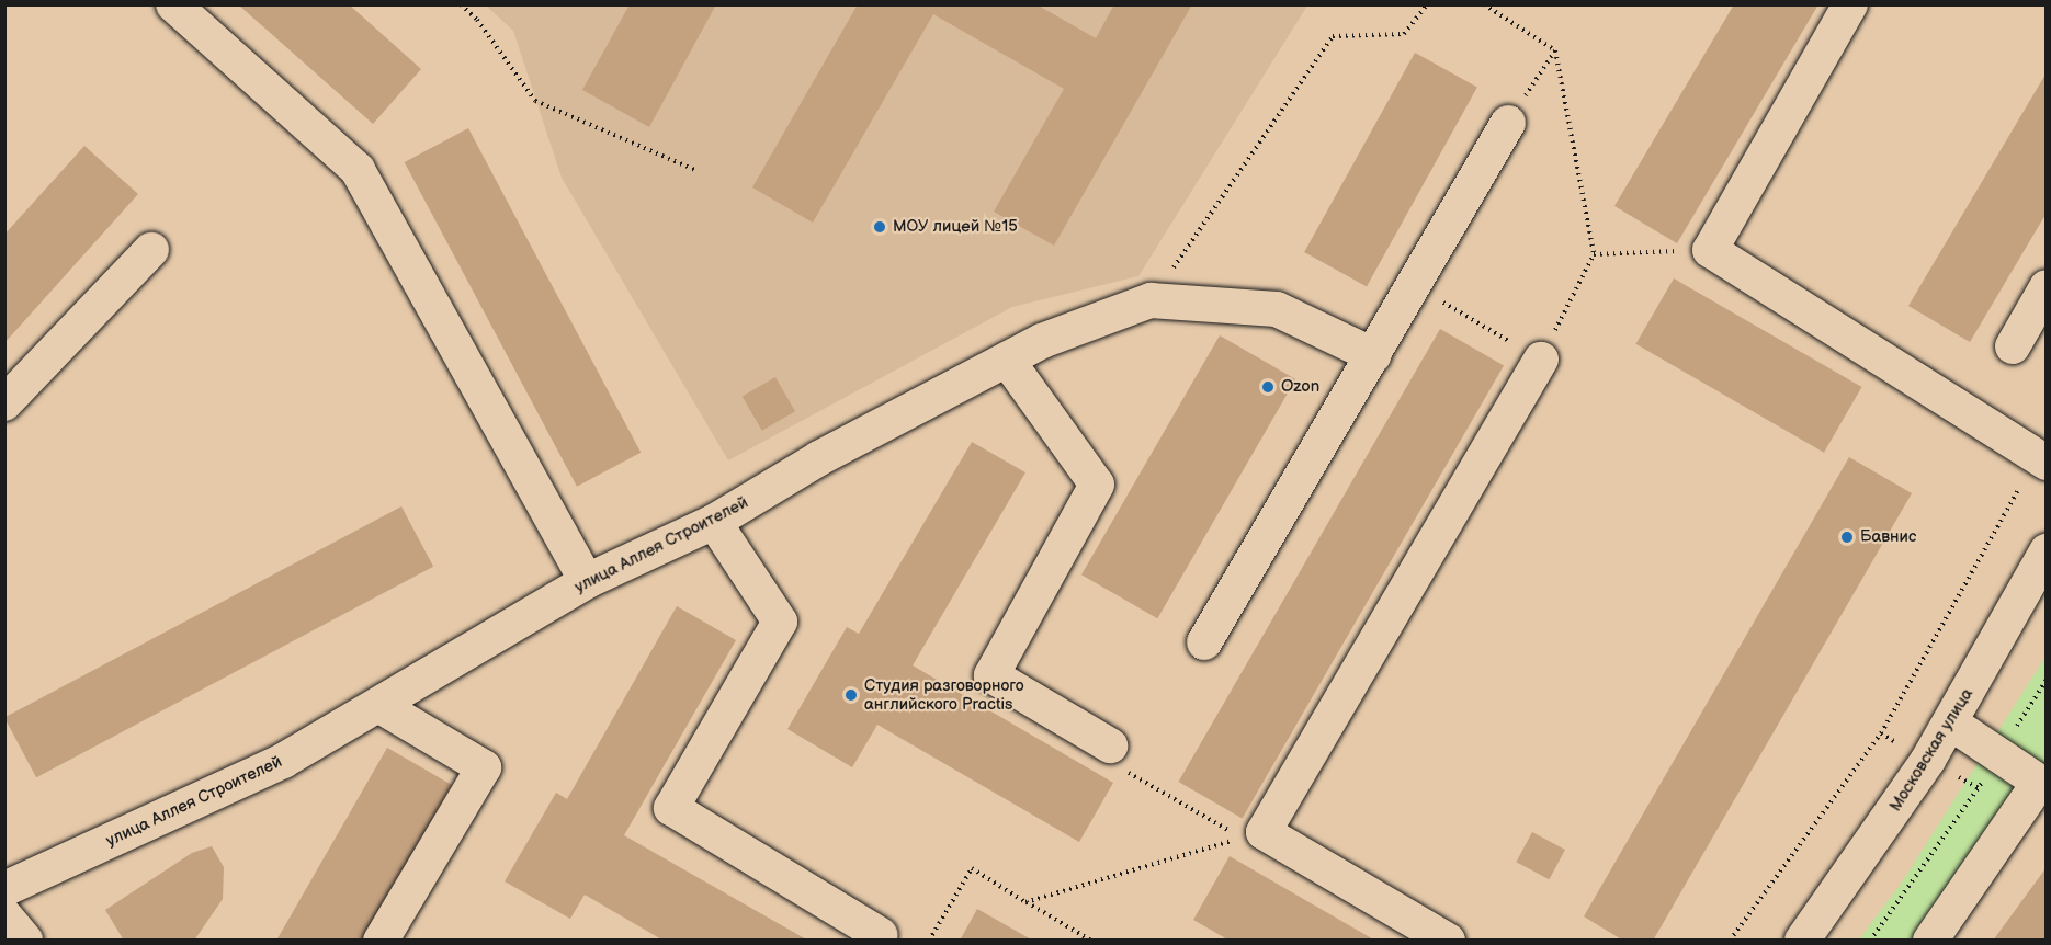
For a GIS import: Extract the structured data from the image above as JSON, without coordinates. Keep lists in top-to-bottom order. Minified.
{"streets":{"street":["улица Аллея Строителей","Московская улица"]},"places":["МОУ лицей №15","Ozon","Бавнис","Студия разговорного английского Practis"]}
